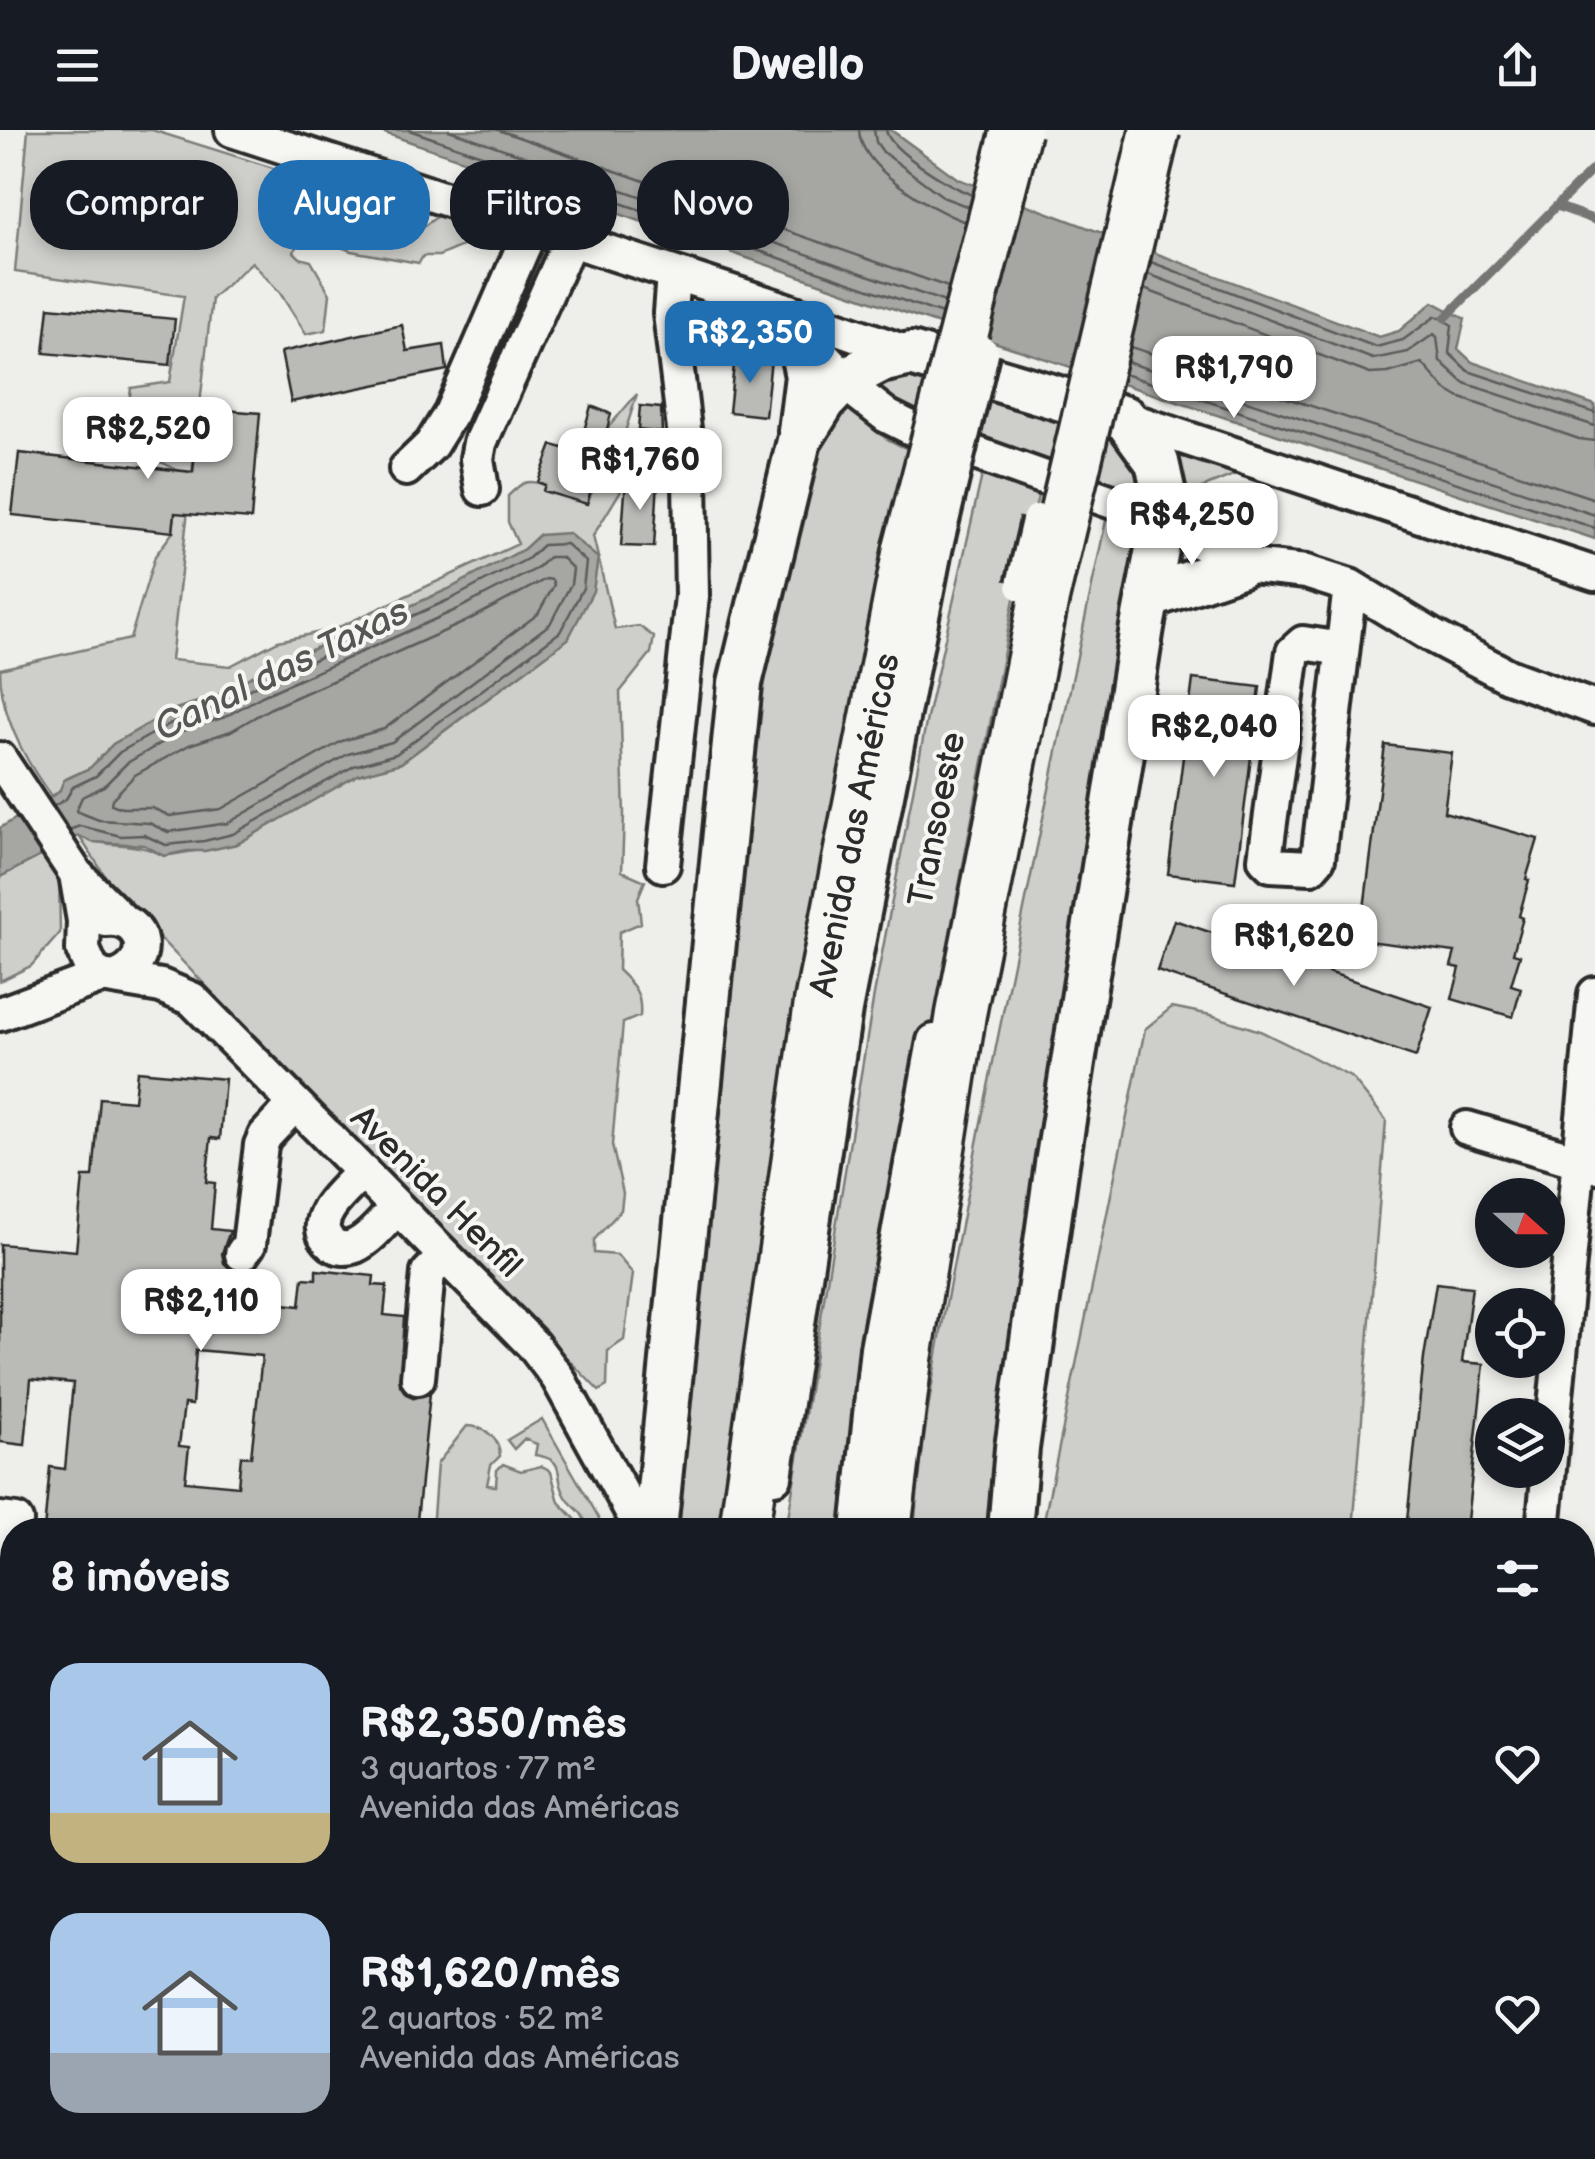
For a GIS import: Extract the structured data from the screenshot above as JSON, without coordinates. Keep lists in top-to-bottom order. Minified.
{"streets":{"highway":["Avenida das Américas"],"street":["Transoeste","Avenida Henfil"]},"crossings":[["Transoeste","Avenida das Américas"]],"water":["Canal das Taxas"],"north":"right","page":{"header":"Dwello","chip":["Comprar","Alugar","Filtros","Novo"],"price":["R$2,350","R$1,790","R$2,520","R$1,760","R$4,250","R$2,040","R$1,620","R$2,110"],"heading":"8 imóveis","list":[{"name":"R$2,350/mês","note":"3 quartos · 77 m² · Avenida das Américas"},{"name":"R$1,620/mês","note":"2 quartos · 52 m² · Avenida das Américas"}]}}
